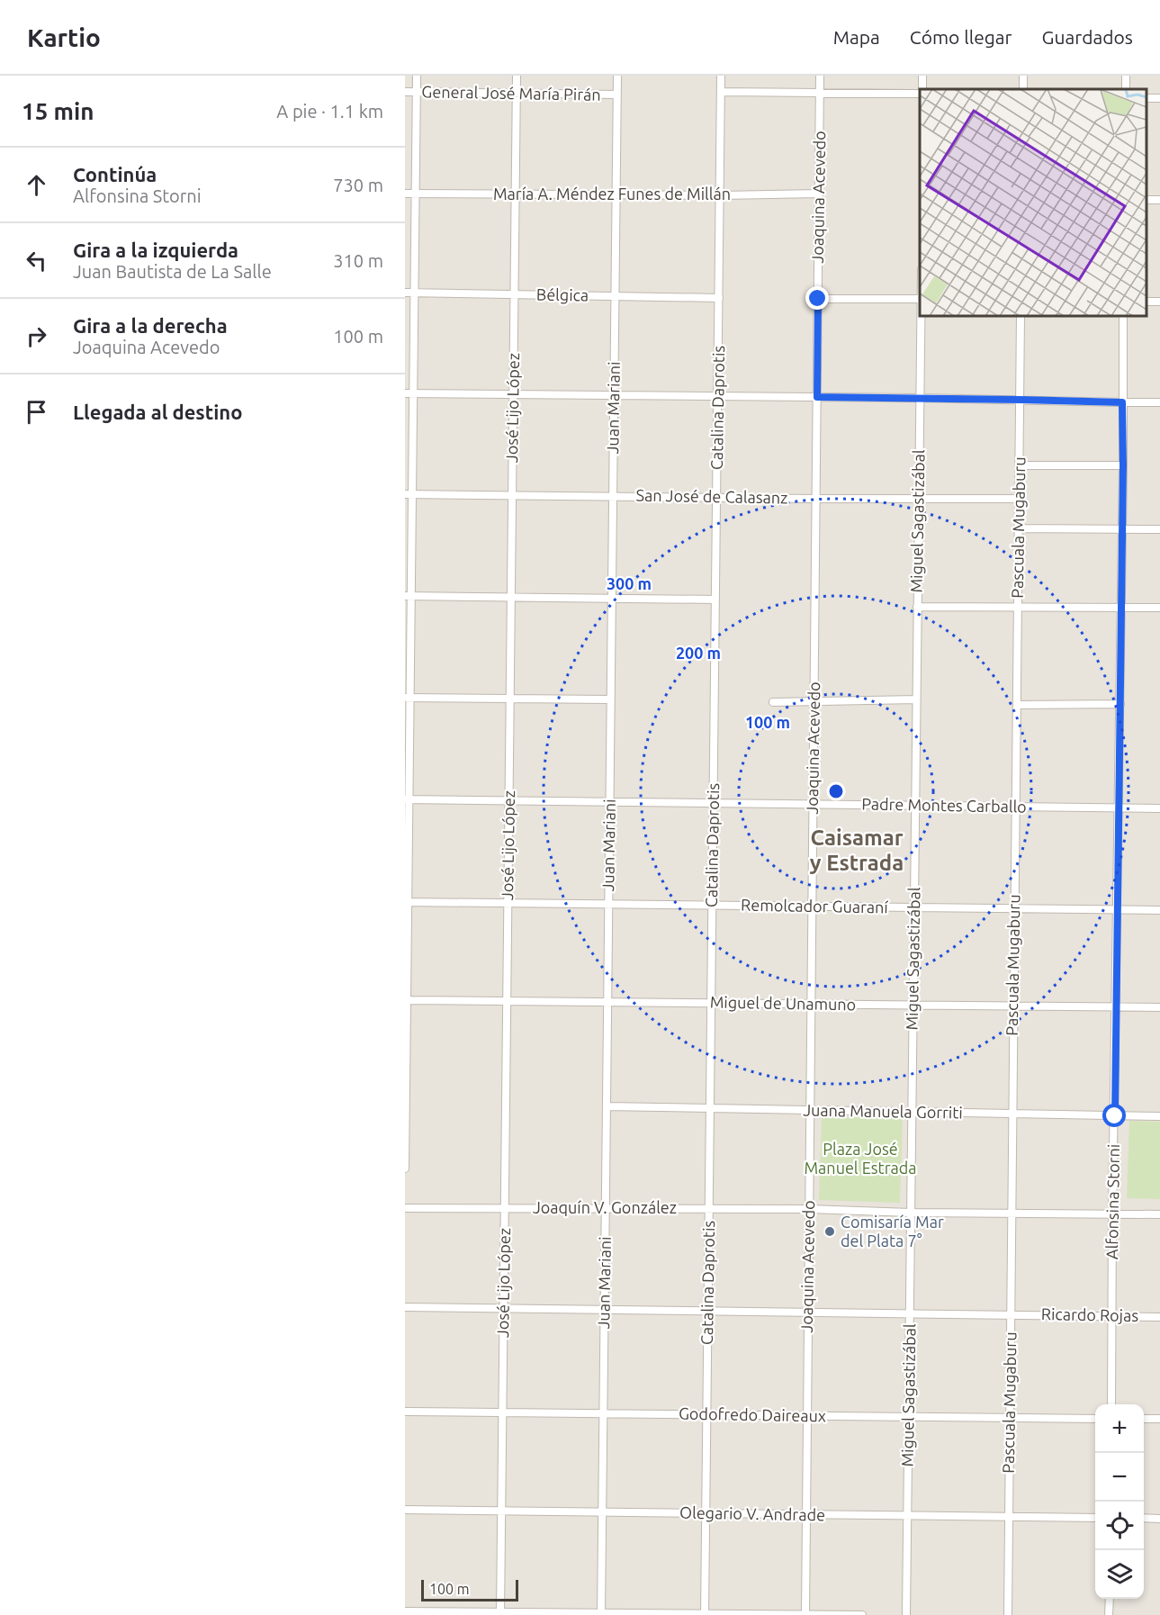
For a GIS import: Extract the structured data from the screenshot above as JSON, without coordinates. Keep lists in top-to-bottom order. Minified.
{"streets":{"street":["General José María Pirán","María A. Méndez Funes de Millán","Joaquina Acevedo","Bélgica","José Lijo López","Juan Mariani","Catalina Daprotis","San José de Calasanz","Miguel Sagastizábal","Pascuala Mugaburu","Padre Montes Carballo","Remolcador Guaraní","Miguel de Unamuno","Juana Manuela Gorriti","Alfonsina Storni","Joaquín V. González","Ricardo Rojas","Godofredo Daireaux","Olegario V. Andrade"]},"crossings":[["General José María Pirán","José Lijo López"],["General José María Pirán","Juan Mariani"],["María A. Méndez Funes de Millán","Joaquina Acevedo"],["María A. Méndez Funes de Millán","José Lijo López"],["María A. Méndez Funes de Millán","Juan Mariani"],["María A. Méndez Funes de Millán","Catalina Daprotis"],["Joaquina Acevedo","San José de Calasanz"],["Joaquina Acevedo","Padre Montes Carballo"],["Joaquina Acevedo","Remolcador Guaraní"],["Joaquina Acevedo","Miguel de Unamuno"],["Joaquina Acevedo","Juana Manuela Gorriti"],["Joaquina Acevedo","Joaquín V. González"],["Joaquina Acevedo","Ricardo Rojas"],["Joaquina Acevedo","Godofredo Daireaux"],["Joaquina Acevedo","Olegario V. Andrade"],["Bélgica","José Lijo López"],["Bélgica","Juan Mariani"],["Bélgica","Catalina Daprotis"],["José Lijo López","San José de Calasanz"],["José Lijo López","Padre Montes Carballo"],["José Lijo López","Remolcador Guaraní"],["José Lijo López","Miguel de Unamuno"],["José Lijo López","Joaquín V. González"],["José Lijo López","Ricardo Rojas"],["José Lijo López","Godofredo Daireaux"],["José Lijo López","Olegario V. Andrade"],["Juan Mariani","San José de Calasanz"],["Juan Mariani","Padre Montes Carballo"],["Juan Mariani","Remolcador Guaraní"],["Juan Mariani","Miguel de Unamuno"],["Juan Mariani","Juana Manuela Gorriti"],["Juan Mariani","Joaquín V. González"],["Juan Mariani","Ricardo Rojas"],["Juan Mariani","Godofredo Daireaux"],["Juan Mariani","Olegario V. Andrade"],["Catalina Daprotis","San José de Calasanz"],["Catalina Daprotis","Padre Montes Carballo"],["Catalina Daprotis","Remolcador Guaraní"],["Catalina Daprotis","Miguel de Unamuno"],["Catalina Daprotis","Juana Manuela Gorriti"],["Catalina Daprotis","Joaquín V. González"],["Catalina Daprotis","Ricardo Rojas"],["Catalina Daprotis","Godofredo Daireaux"],["Catalina Daprotis","Olegario V. Andrade"],["San José de Calasanz","Miguel Sagastizábal"],["San José de Calasanz","Pascuala Mugaburu"],["Miguel Sagastizábal","Padre Montes Carballo"],["Miguel Sagastizábal","Remolcador Guaraní"],["Miguel Sagastizábal","Miguel de Unamuno"],["Miguel Sagastizábal","Juana Manuela Gorriti"],["Miguel Sagastizábal","Joaquín V. González"],["Miguel Sagastizábal","Ricardo Rojas"],["Miguel Sagastizábal","Godofredo Daireaux"],["Miguel Sagastizábal","Olegario V. Andrade"],["Pascuala Mugaburu","Padre Montes Carballo"],["Pascuala Mugaburu","Remolcador Guaraní"],["Pascuala Mugaburu","Miguel de Unamuno"],["Pascuala Mugaburu","Juana Manuela Gorriti"],["Pascuala Mugaburu","Joaquín V. González"],["Pascuala Mugaburu","Ricardo Rojas"],["Pascuala Mugaburu","Godofredo Daireaux"],["Pascuala Mugaburu","Olegario V. Andrade"],["Padre Montes Carballo","Alfonsina Storni"],["Remolcador Guaraní","Alfonsina Storni"],["Miguel de Unamuno","Alfonsina Storni"],["Juana Manuela Gorriti","Alfonsina Storni"],["Alfonsina Storni","Joaquín V. González"],["Alfonsina Storni","Ricardo Rojas"]],"districts":["Caisamar y Estrada"],"parks":["Plaza José Manuel Estrada"],"places":["Comisaría Mar del Plata 7°"],"scale_bar":"100 m","page":{"header":"Kartio","nav":["Mapa","Cómo llegar","Guardados"],"heading":["15 min","A pie · 1.1 km"],"list":[["Continúa","Alfonsina Storni","730 m"],["Gira a la izquierda","Juan Bautista de La Salle","310 m"],["Gira a la derecha","Joaquina Acevedo","100 m"],"Llegada al destino"],"map_buttons":["+","−"],"scale":"100 m"},"rings":["300 m","200 m","100 m"]}
